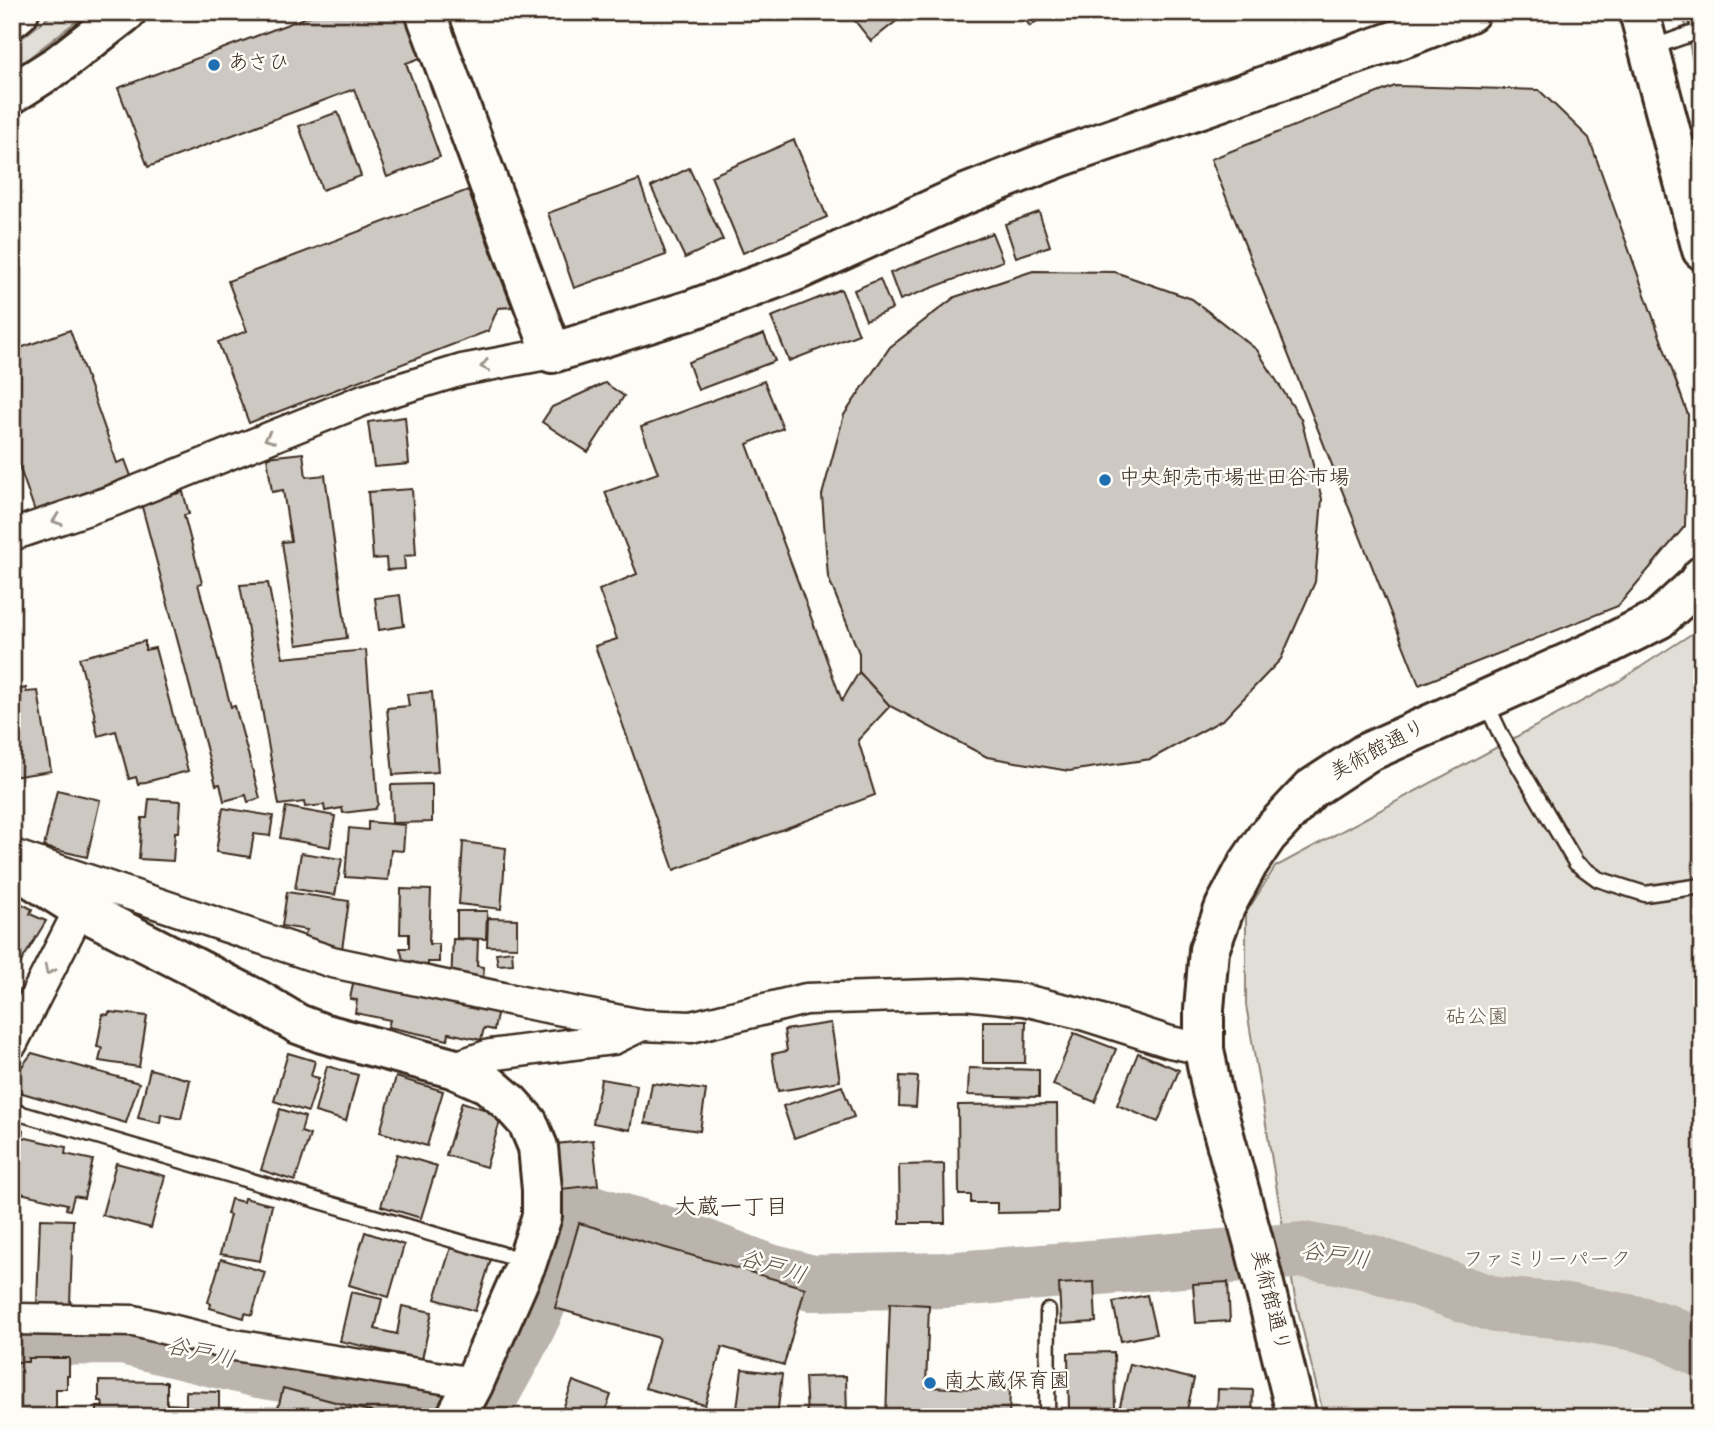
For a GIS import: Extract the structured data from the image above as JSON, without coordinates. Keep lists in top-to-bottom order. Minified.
{"streets":{"street":["美術館通り"]},"districts":["大蔵一丁目"],"water":["谷戸川"],"parks":["砧公園","ファミリーパーク"],"places":["あさひ","中央卸売市場世田谷市場","南大蔵保育園"]}
